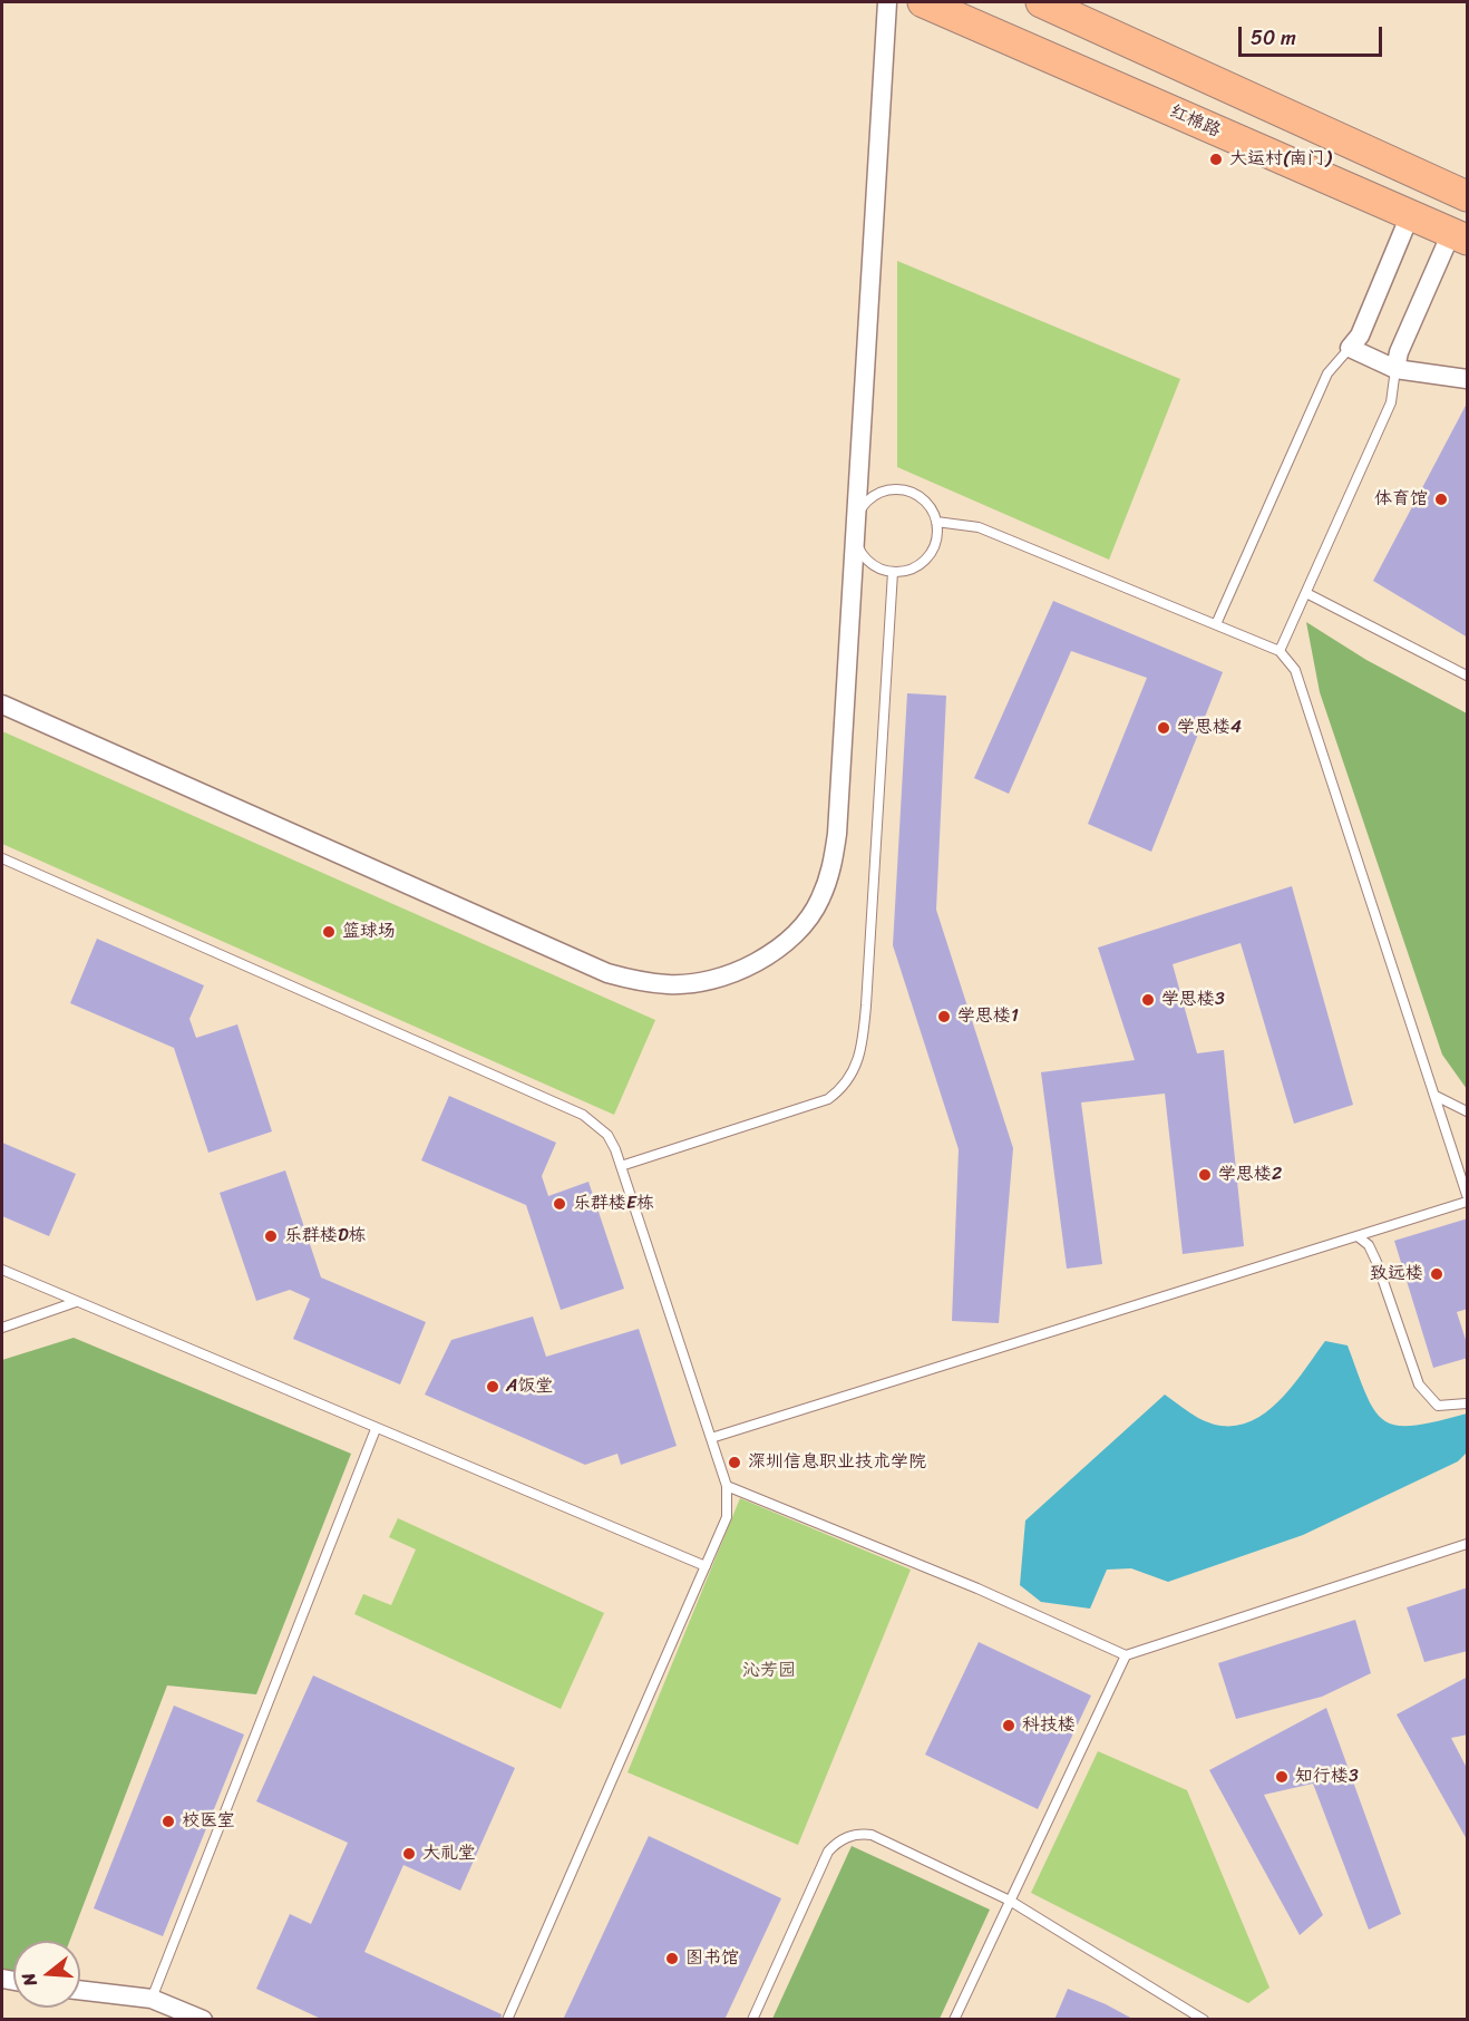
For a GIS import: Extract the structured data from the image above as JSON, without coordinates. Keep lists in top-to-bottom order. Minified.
{"streets":{"main road":["红棉路"]},"parks":["沁芳园"],"places":["大运村(南门)","体育馆","学思楼4","篮球场","学思楼3","学思楼1","学思楼2","乐群楼E栋","乐群楼D栋","致远楼","A饭堂","深圳信息职业技术学院","科技楼","知行楼3","校医室","大礼堂","图书馆"],"scale_bar":"50 m","north":"left"}
